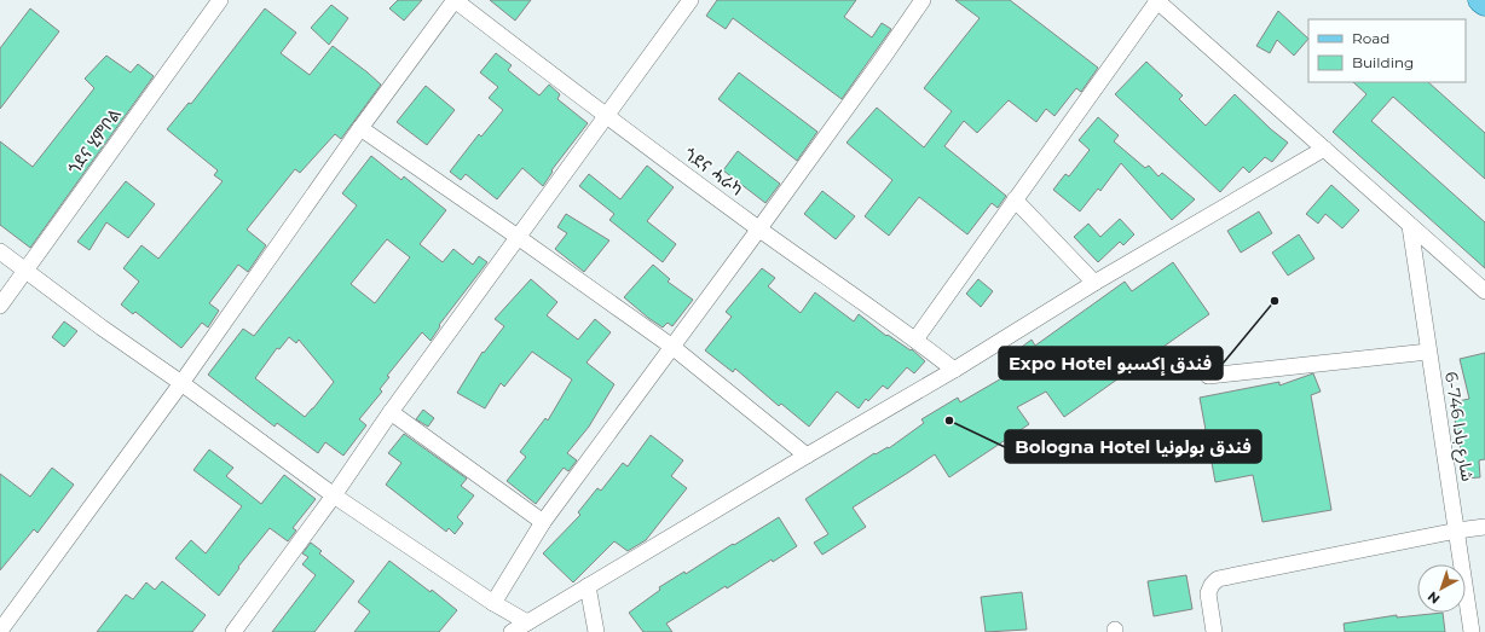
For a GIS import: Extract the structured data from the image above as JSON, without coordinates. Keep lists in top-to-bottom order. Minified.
{"streets":{"street":["ጎደና ሂምቦል","ጎደና ሓራካ","شارع بادا 746-6"]},"places":["Expo Hotel فندق إكسبو","Bologna Hotel فندق بولونيا"],"legend":["Road","Building"],"north":"bottom left"}
